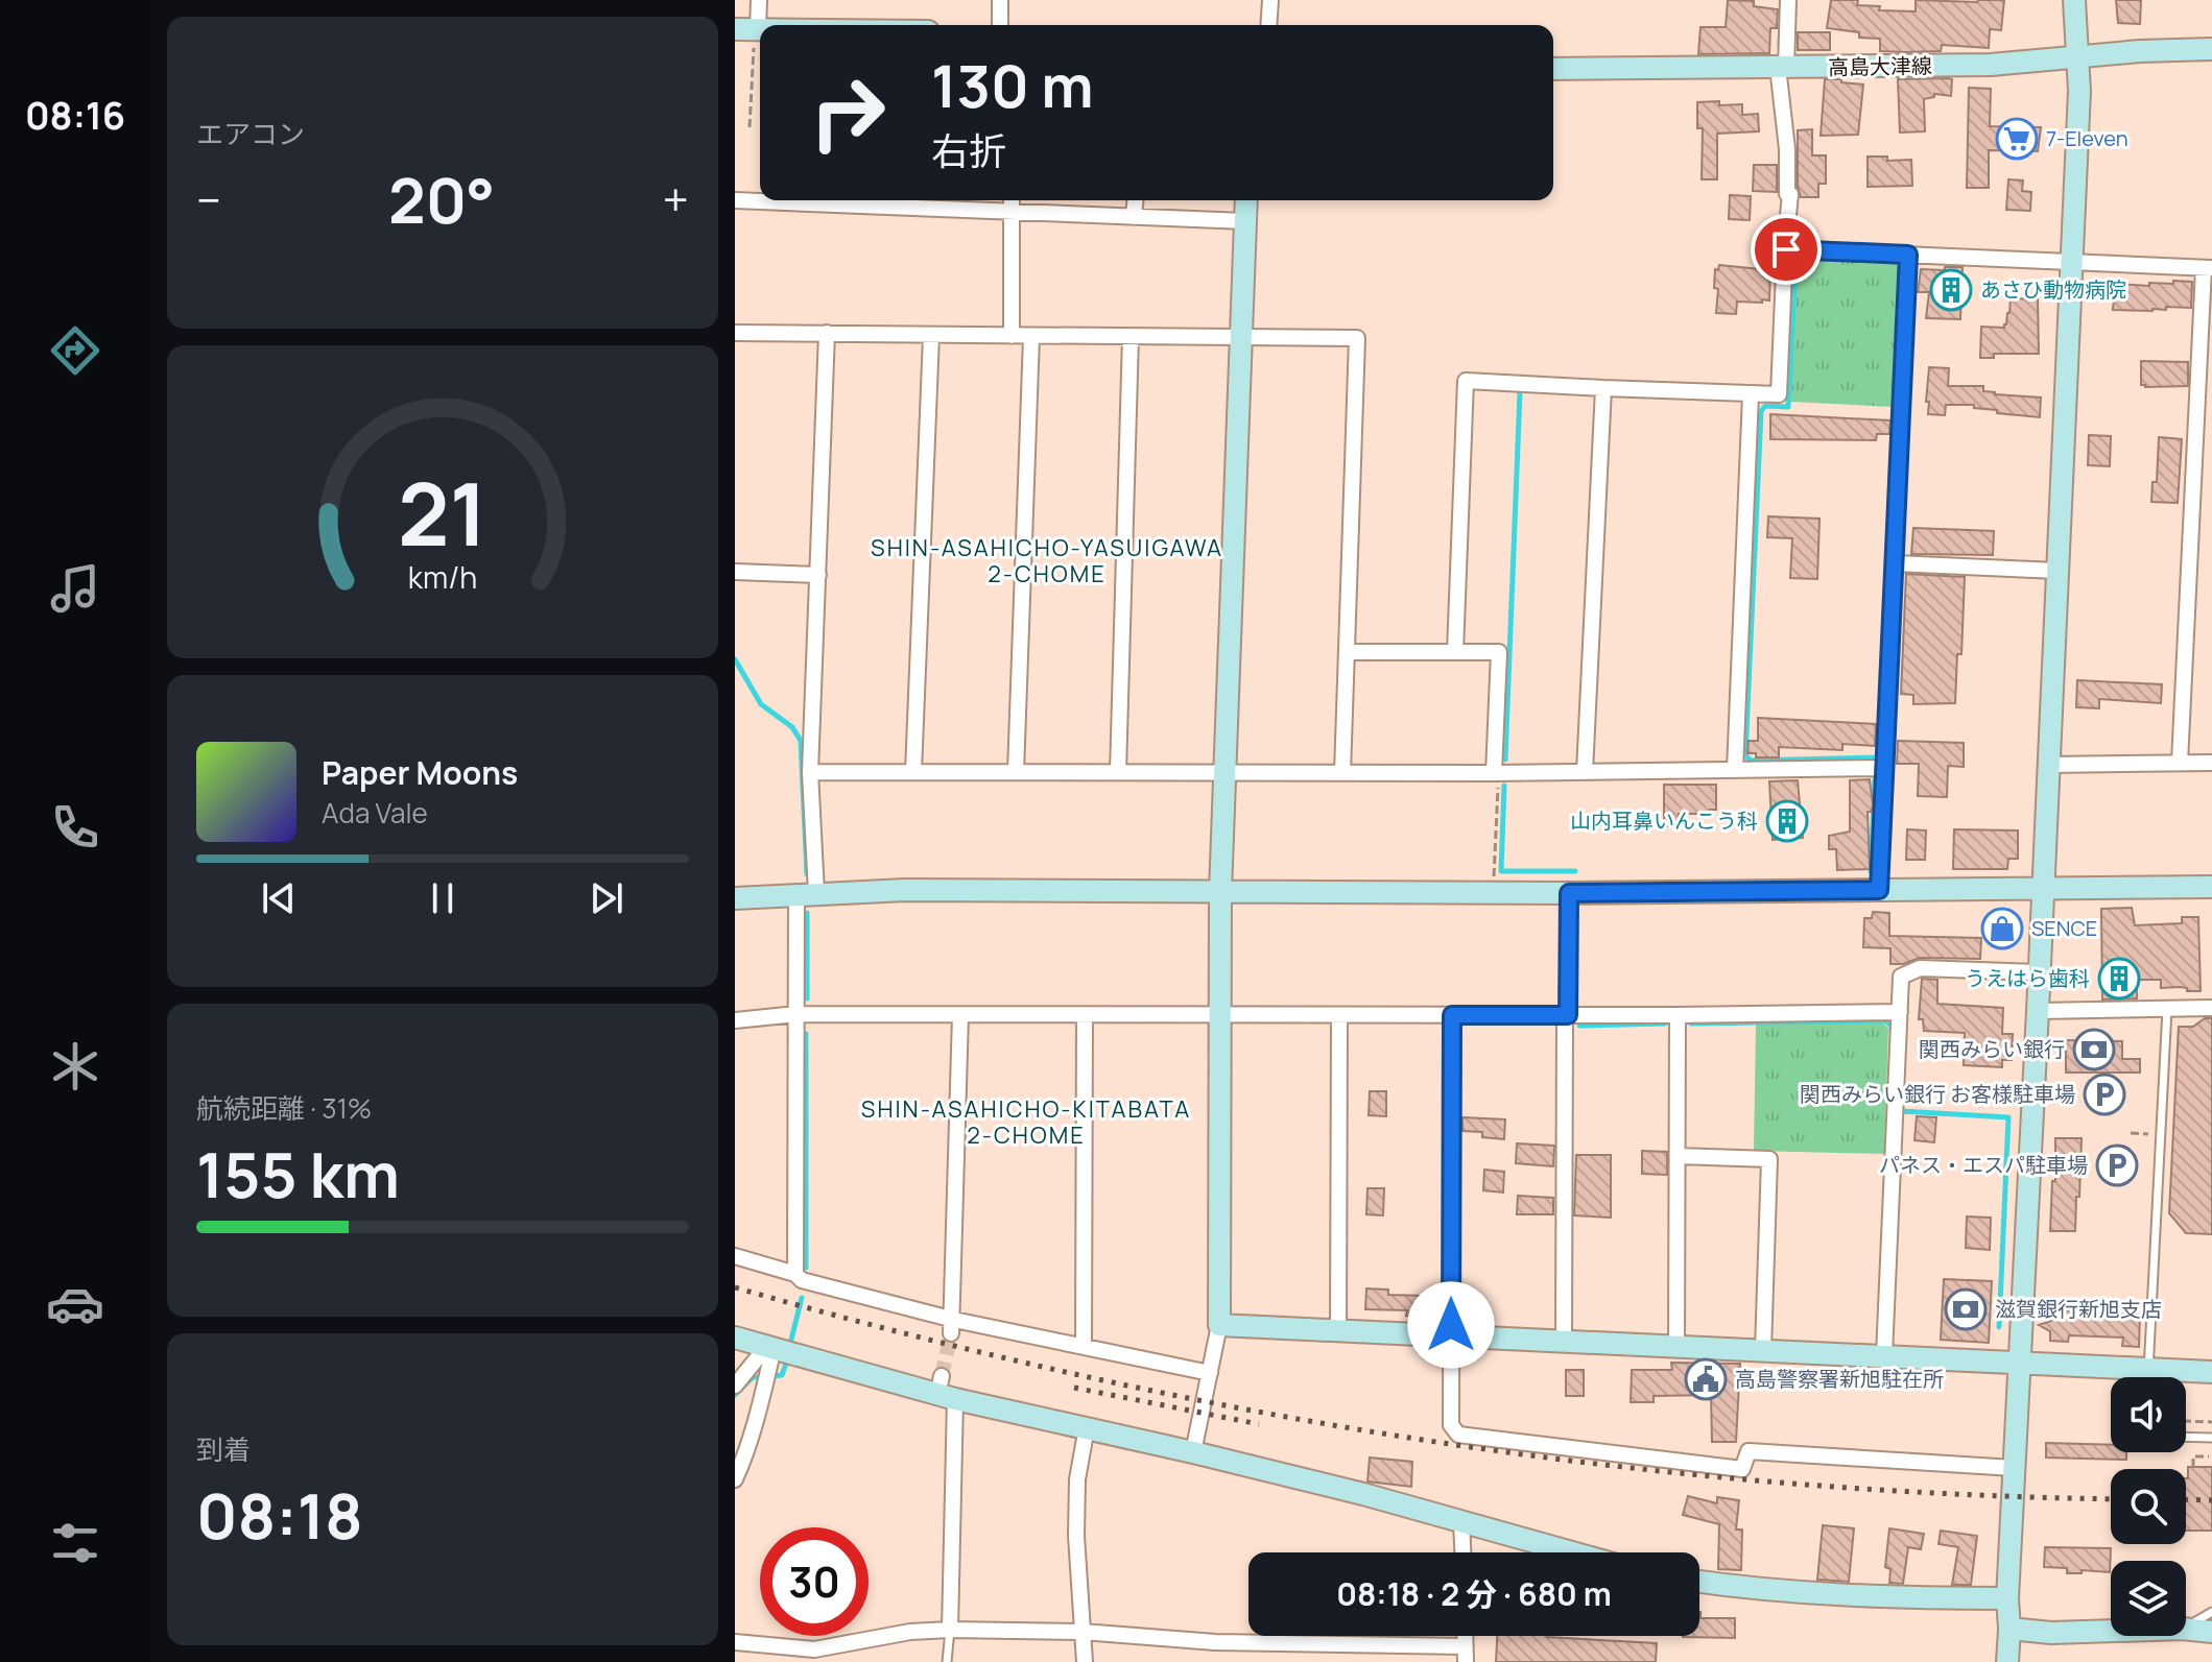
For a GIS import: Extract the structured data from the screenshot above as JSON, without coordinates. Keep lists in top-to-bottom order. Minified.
{"streets":{"street":["高島大津線"]},"districts":["SHIN-ASAHICHO-YASUIGAWA 2-CHOME","SHIN-ASAHICHO-KITABATA 2-CHOME"],"places":{"supermarket":["7-Eleven"],"building":["あさひ動物病院","山内耳鼻いんこう科","うえはら歯科"],"shop":["SENCE"],"bank":["関西みらい銀行","滋賀銀行新旭支店"],"parking":["関西みらい銀行 お客様駐車場","パネス・エスパ駐車場"],"public building":["高島警察署新旭駐在所"]},"page":{"tabs":"08:16","tile":["エアコン",["航続距離 · 31%","155 km"],["到着","08:18"]],"turn":["130 m","右折"],"heat":["−","20°","+"],"song":["Paper Moons","Ada Vale"],"limit":"30","trip":"08:18 · 2 分 · 680 m","gauge":["21","km/h"]}}
